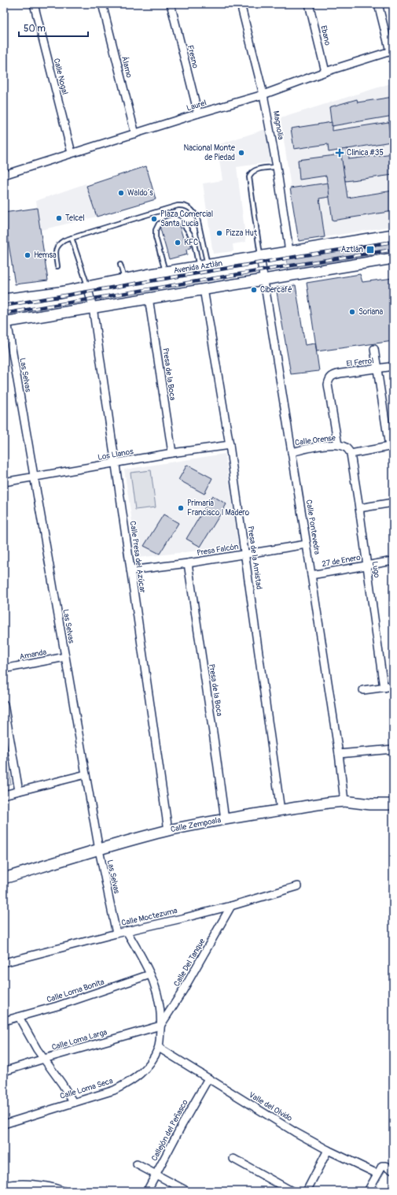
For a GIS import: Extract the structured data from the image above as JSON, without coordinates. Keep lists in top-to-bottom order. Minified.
{"streets":{"main road":["Avenida Aztlán","Calle Zempoala"],"street":["Ebano","Fresno","Álamo","Calle Nogal","Laurel","Magnolia","El Ferrol","Presa de la Boca","Las Selvas","Calle Orense","Los Llanos","Calle Pontevedra","Presa Falcón","Calle Presa del Azúcar","Presa de la Amistad","27 de Enero","Lugo","Amanda","Calle Moctezuma","Calle Del Tanque","Calle Loma Bonita","Calle Loma Larga","Calle Loma Seca","Valle del Olvido","Callejón del Peñasco"]},"crossings":[["Ebano","Laurel"],["Fresno","Laurel"],["Álamo","Laurel"],["Calle Nogal","Laurel"],["Laurel","Magnolia"],["Magnolia","Avenida Aztlán"],["Avenida Aztlán","Calle Pontevedra"],["Avenida Aztlán","Calle Presa del Azúcar"],["El Ferrol","Calle Orense"],["Presa de la Boca","Los Llanos"],["Presa de la Boca","Presa Falcón"],["Presa de la Boca","Calle Zempoala"],["Las Selvas","Los Llanos"],["Las Selvas","Amanda"],["Las Selvas","Calle Zempoala"],["Las Selvas","Calle Moctezuma"],["Calle Orense","Calle Pontevedra"],["Calle Orense","Lugo"],["Los Llanos","Calle Presa del Azúcar"],["Los Llanos","Presa de la Amistad"],["Calle Pontevedra","Presa Falcón"],["Calle Pontevedra","27 de Enero"],["Calle Pontevedra","Calle Zempoala"],["Presa Falcón","Calle Presa del Azúcar"],["Presa Falcón","Presa de la Amistad"],["Calle Presa del Azúcar","Calle Zempoala"],["Presa de la Amistad","Calle Zempoala"],["27 de Enero","Lugo"],["Calle Moctezuma","Calle Del Tanque"],["Calle Del Tanque","Calle Loma Larga"],["Calle Loma Seca","Valle del Olvido"],["Valle del Olvido","Callejón del Peñasco"]],"places":{"other":["Nacional Monte de Piedad","Waldo´s","Telcel","Plaza Comercial Santa Lucia","Pizza Hut","KFC","Hemsa","Cibercafé","Soriana","Primaria Francisco I Madero"],"health":["Clinica #35"],"transit":["Aztlán"]},"scale_bar":"50 m"}
